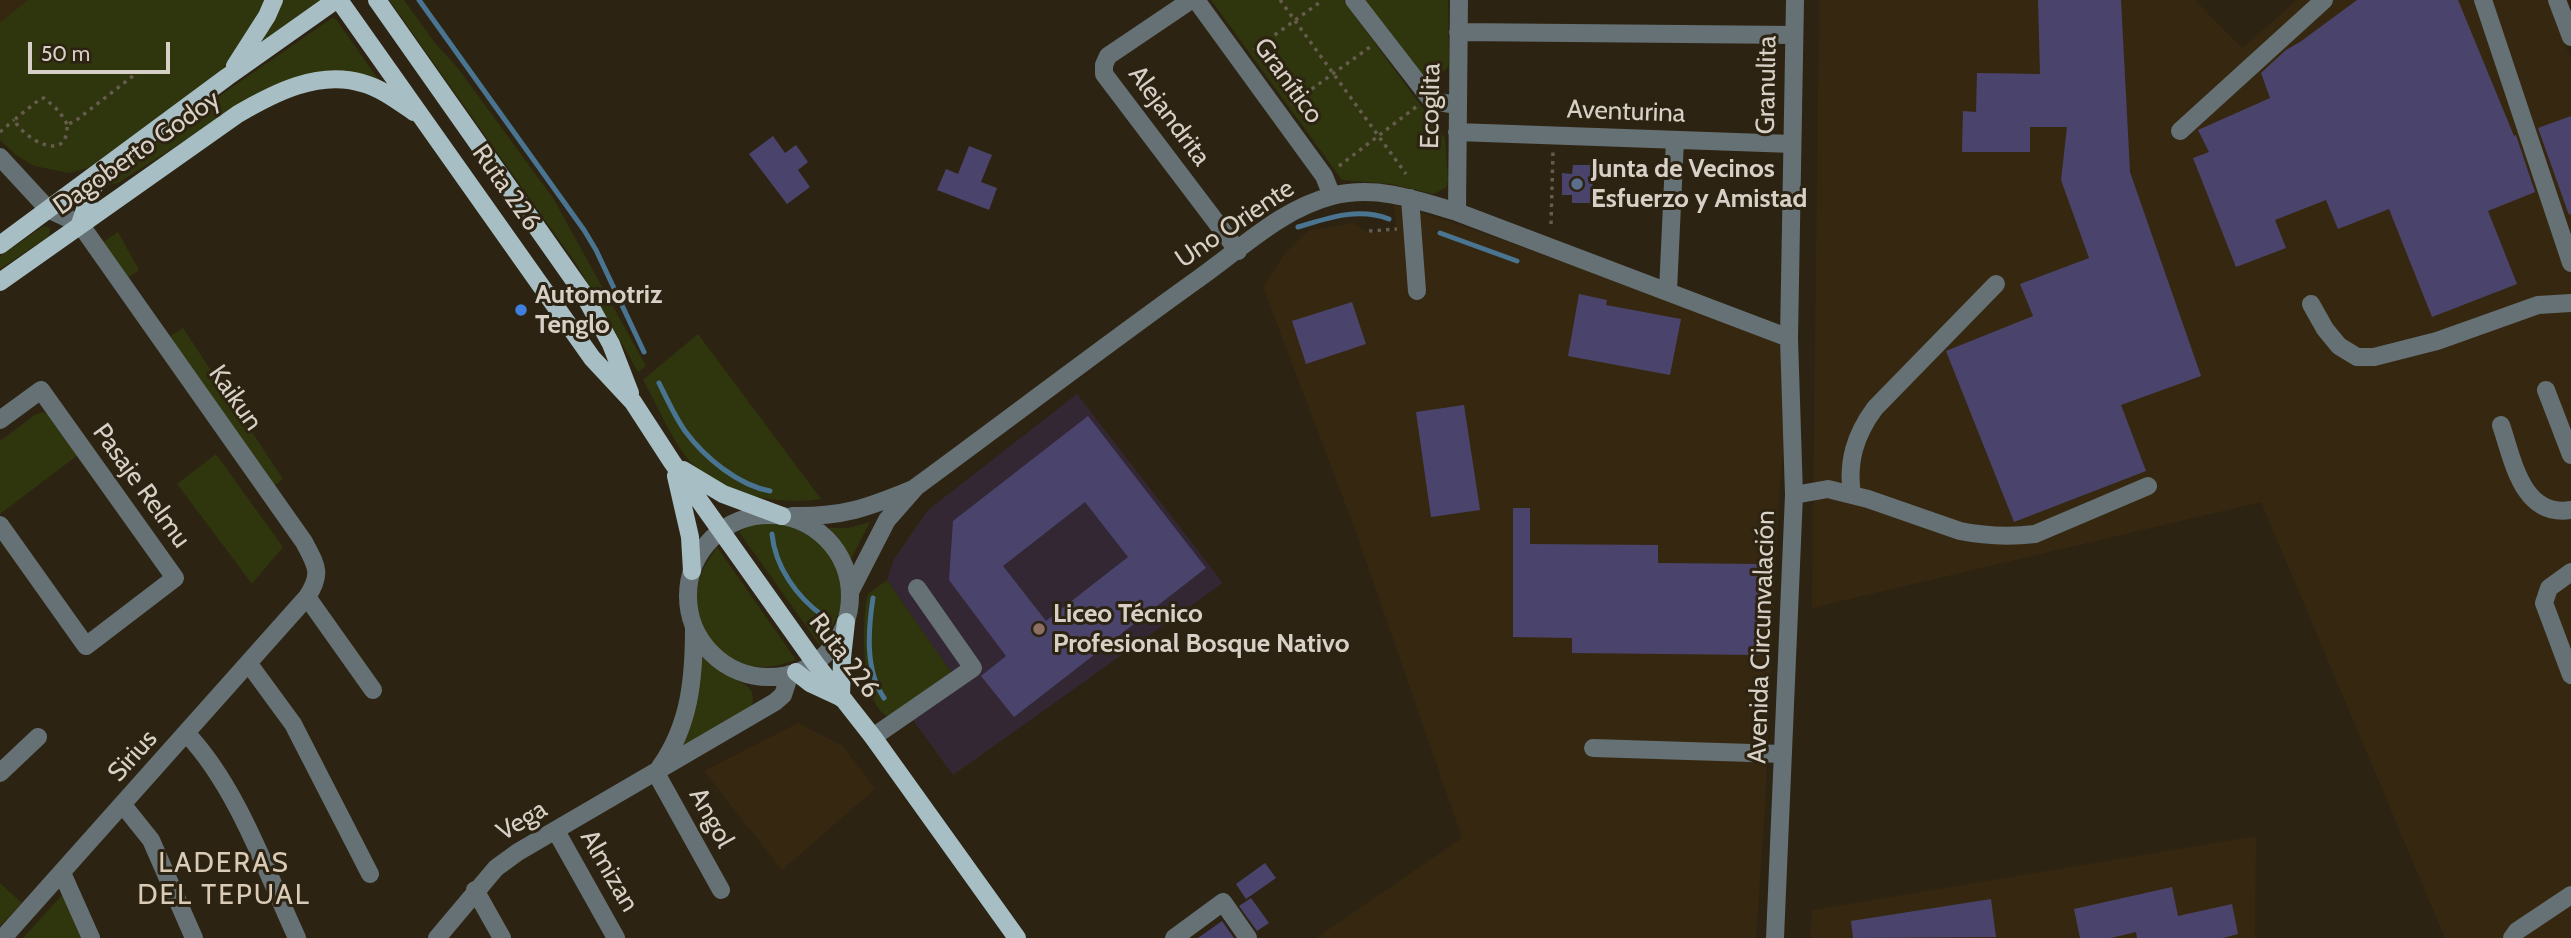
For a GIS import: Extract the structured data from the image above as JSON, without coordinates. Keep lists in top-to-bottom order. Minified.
{"streets":{"main road":["Dagoberto Godoy","Ruta 226"],"street":["Granítico","Granulita","Ecoglita","Aventurina","Alejandrita","Uno Oriente","Kaikun","Pasaje Relmu","Avenida Circunvalación","Sirius","Angol","Vega","Almizan"]},"crossings":[["Granítico","Alejandrita"],["Granítico","Uno Oriente"],["Granulita","Aventurina"],["Granulita","Uno Oriente"],["Granulita","Avenida Circunvalación"],["Ecoglita","Aventurina"],["Ecoglita","Uno Oriente"],["Alejandrita","Uno Oriente"],["Dagoberto Godoy","Ruta 226"],["Dagoberto Godoy","Kaikun"],["Ruta 226","Uno Oriente"],["Uno Oriente","Avenida Circunvalación"],["Kaikun","Sirius"],["Angol","Vega"],["Vega","Almizan"]],"districts":["LADERAS DEL TEPUAL"],"places":["Junta de Vecinos Esfuerzo y Amistad","Automotriz Tenglo","Liceo Técnico Profesional Bosque Nativo"],"scale_bar":"50 m"}
